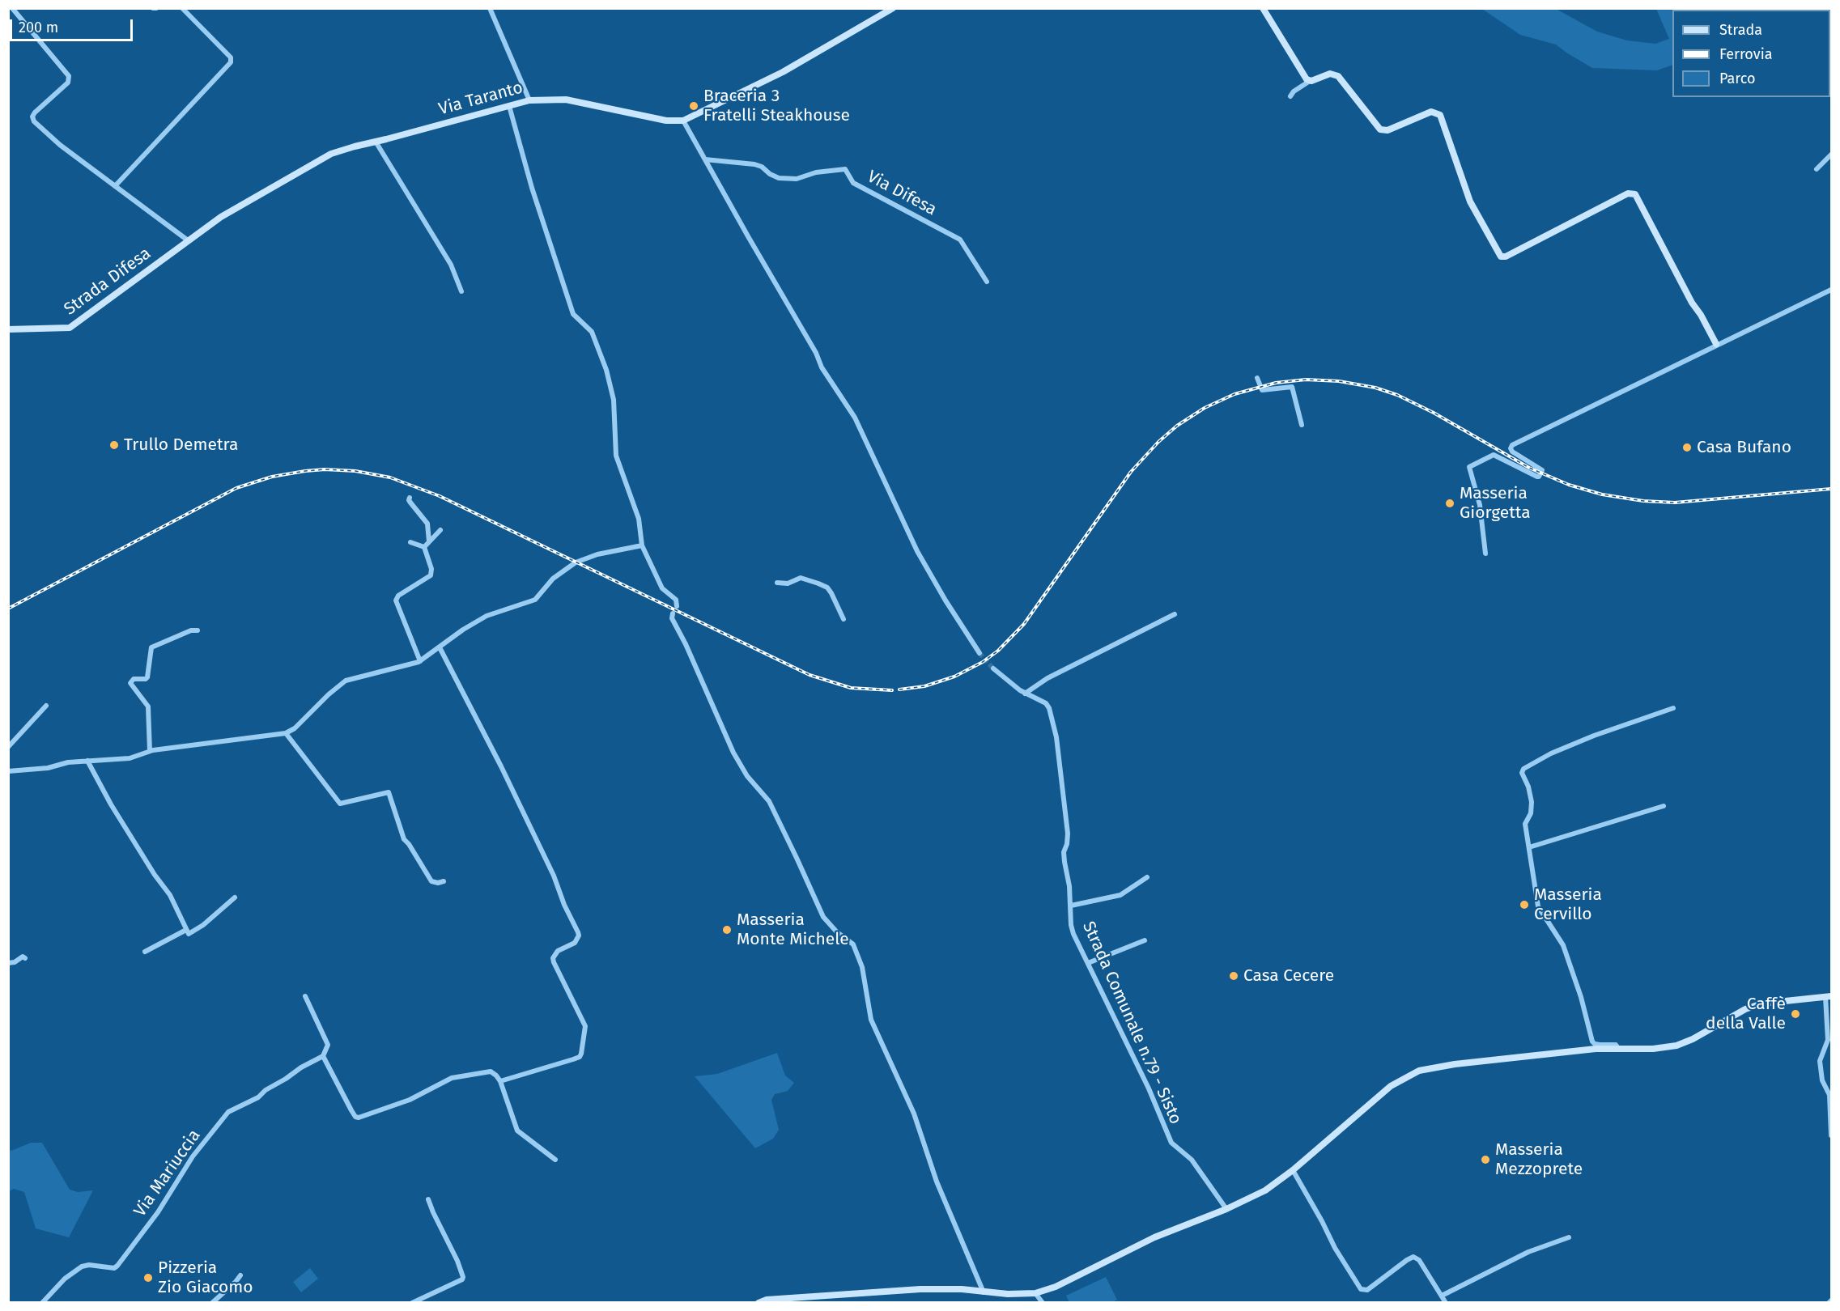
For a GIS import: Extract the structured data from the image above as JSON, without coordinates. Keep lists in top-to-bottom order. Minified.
{"streets":{"street":["Via Taranto","Via Difesa","Strada Difesa","Strada Comunale n.79 - Sisto","Via Mariuccia"]},"crossings":[["Via Taranto","Strada Difesa"]],"places":["Braceria 3 Fratelli Steakhouse","Trullo Demetra","Casa Bufano","Masseria Giorgetta","Masseria Cervillo","Masseria Monte Michele","Casa Cecere","Caffè della Valle","Masseria Mezzoprete","Pizzeria Zio Giacomo"],"legend":["Strada","Ferrovia","Parco"],"scale_bar":"200 m"}
